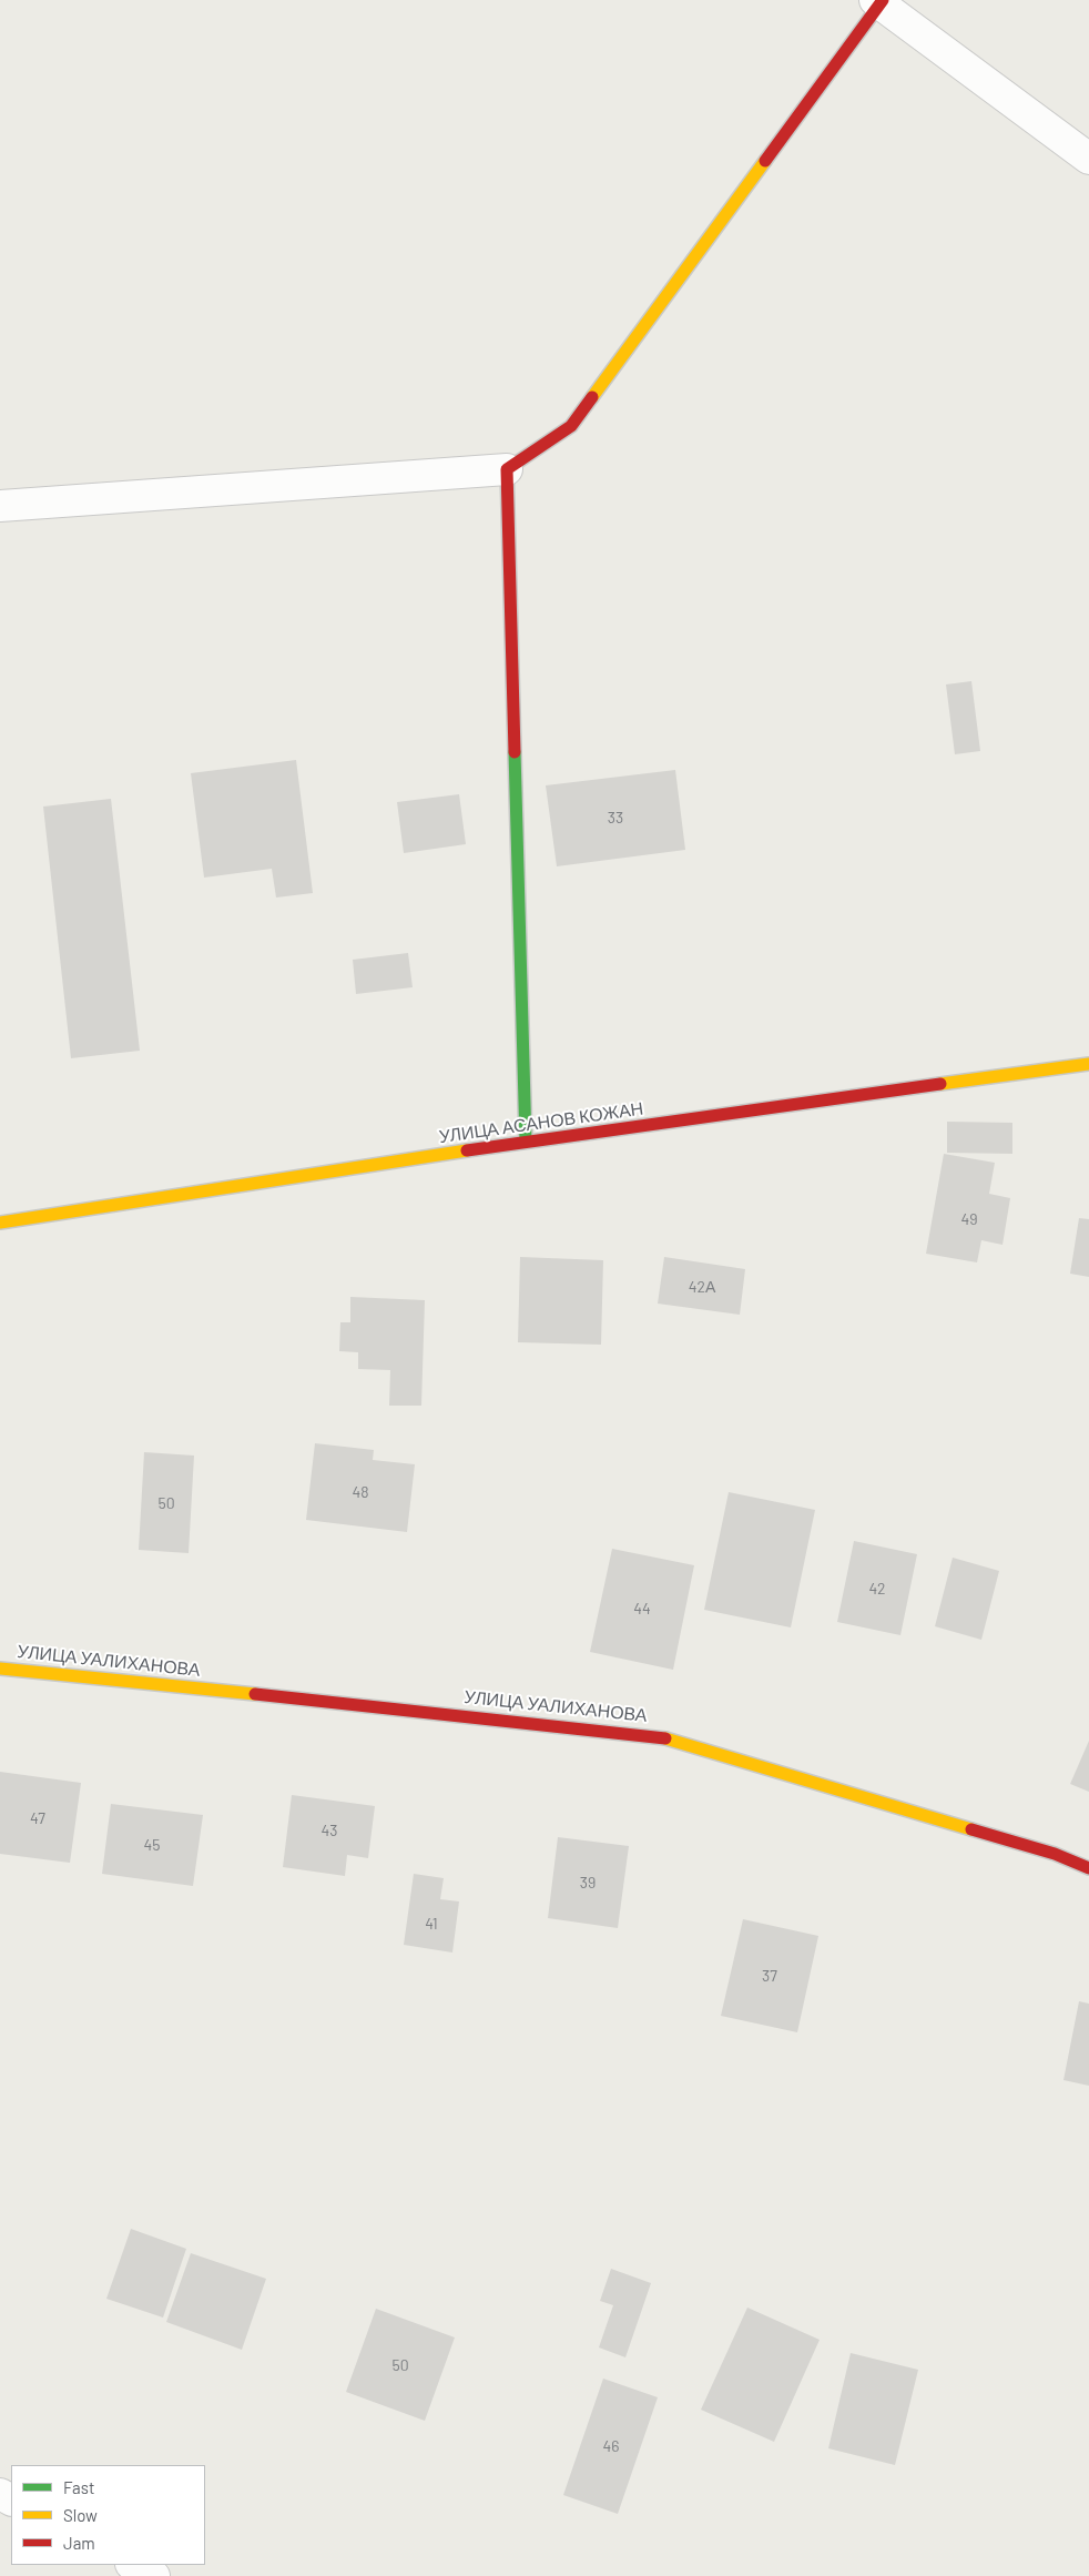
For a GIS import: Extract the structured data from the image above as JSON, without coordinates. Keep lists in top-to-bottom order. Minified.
{"streets":{"street":["УЛИЦА АСАНОВ КОЖАН","УЛИЦА УАЛИХАНОВА"]},"house_numbers":["33","49","42А","48","50","42","44","47","43","45","39","41","37","50","46"],"legend":["Fast","Slow","Jam"]}
